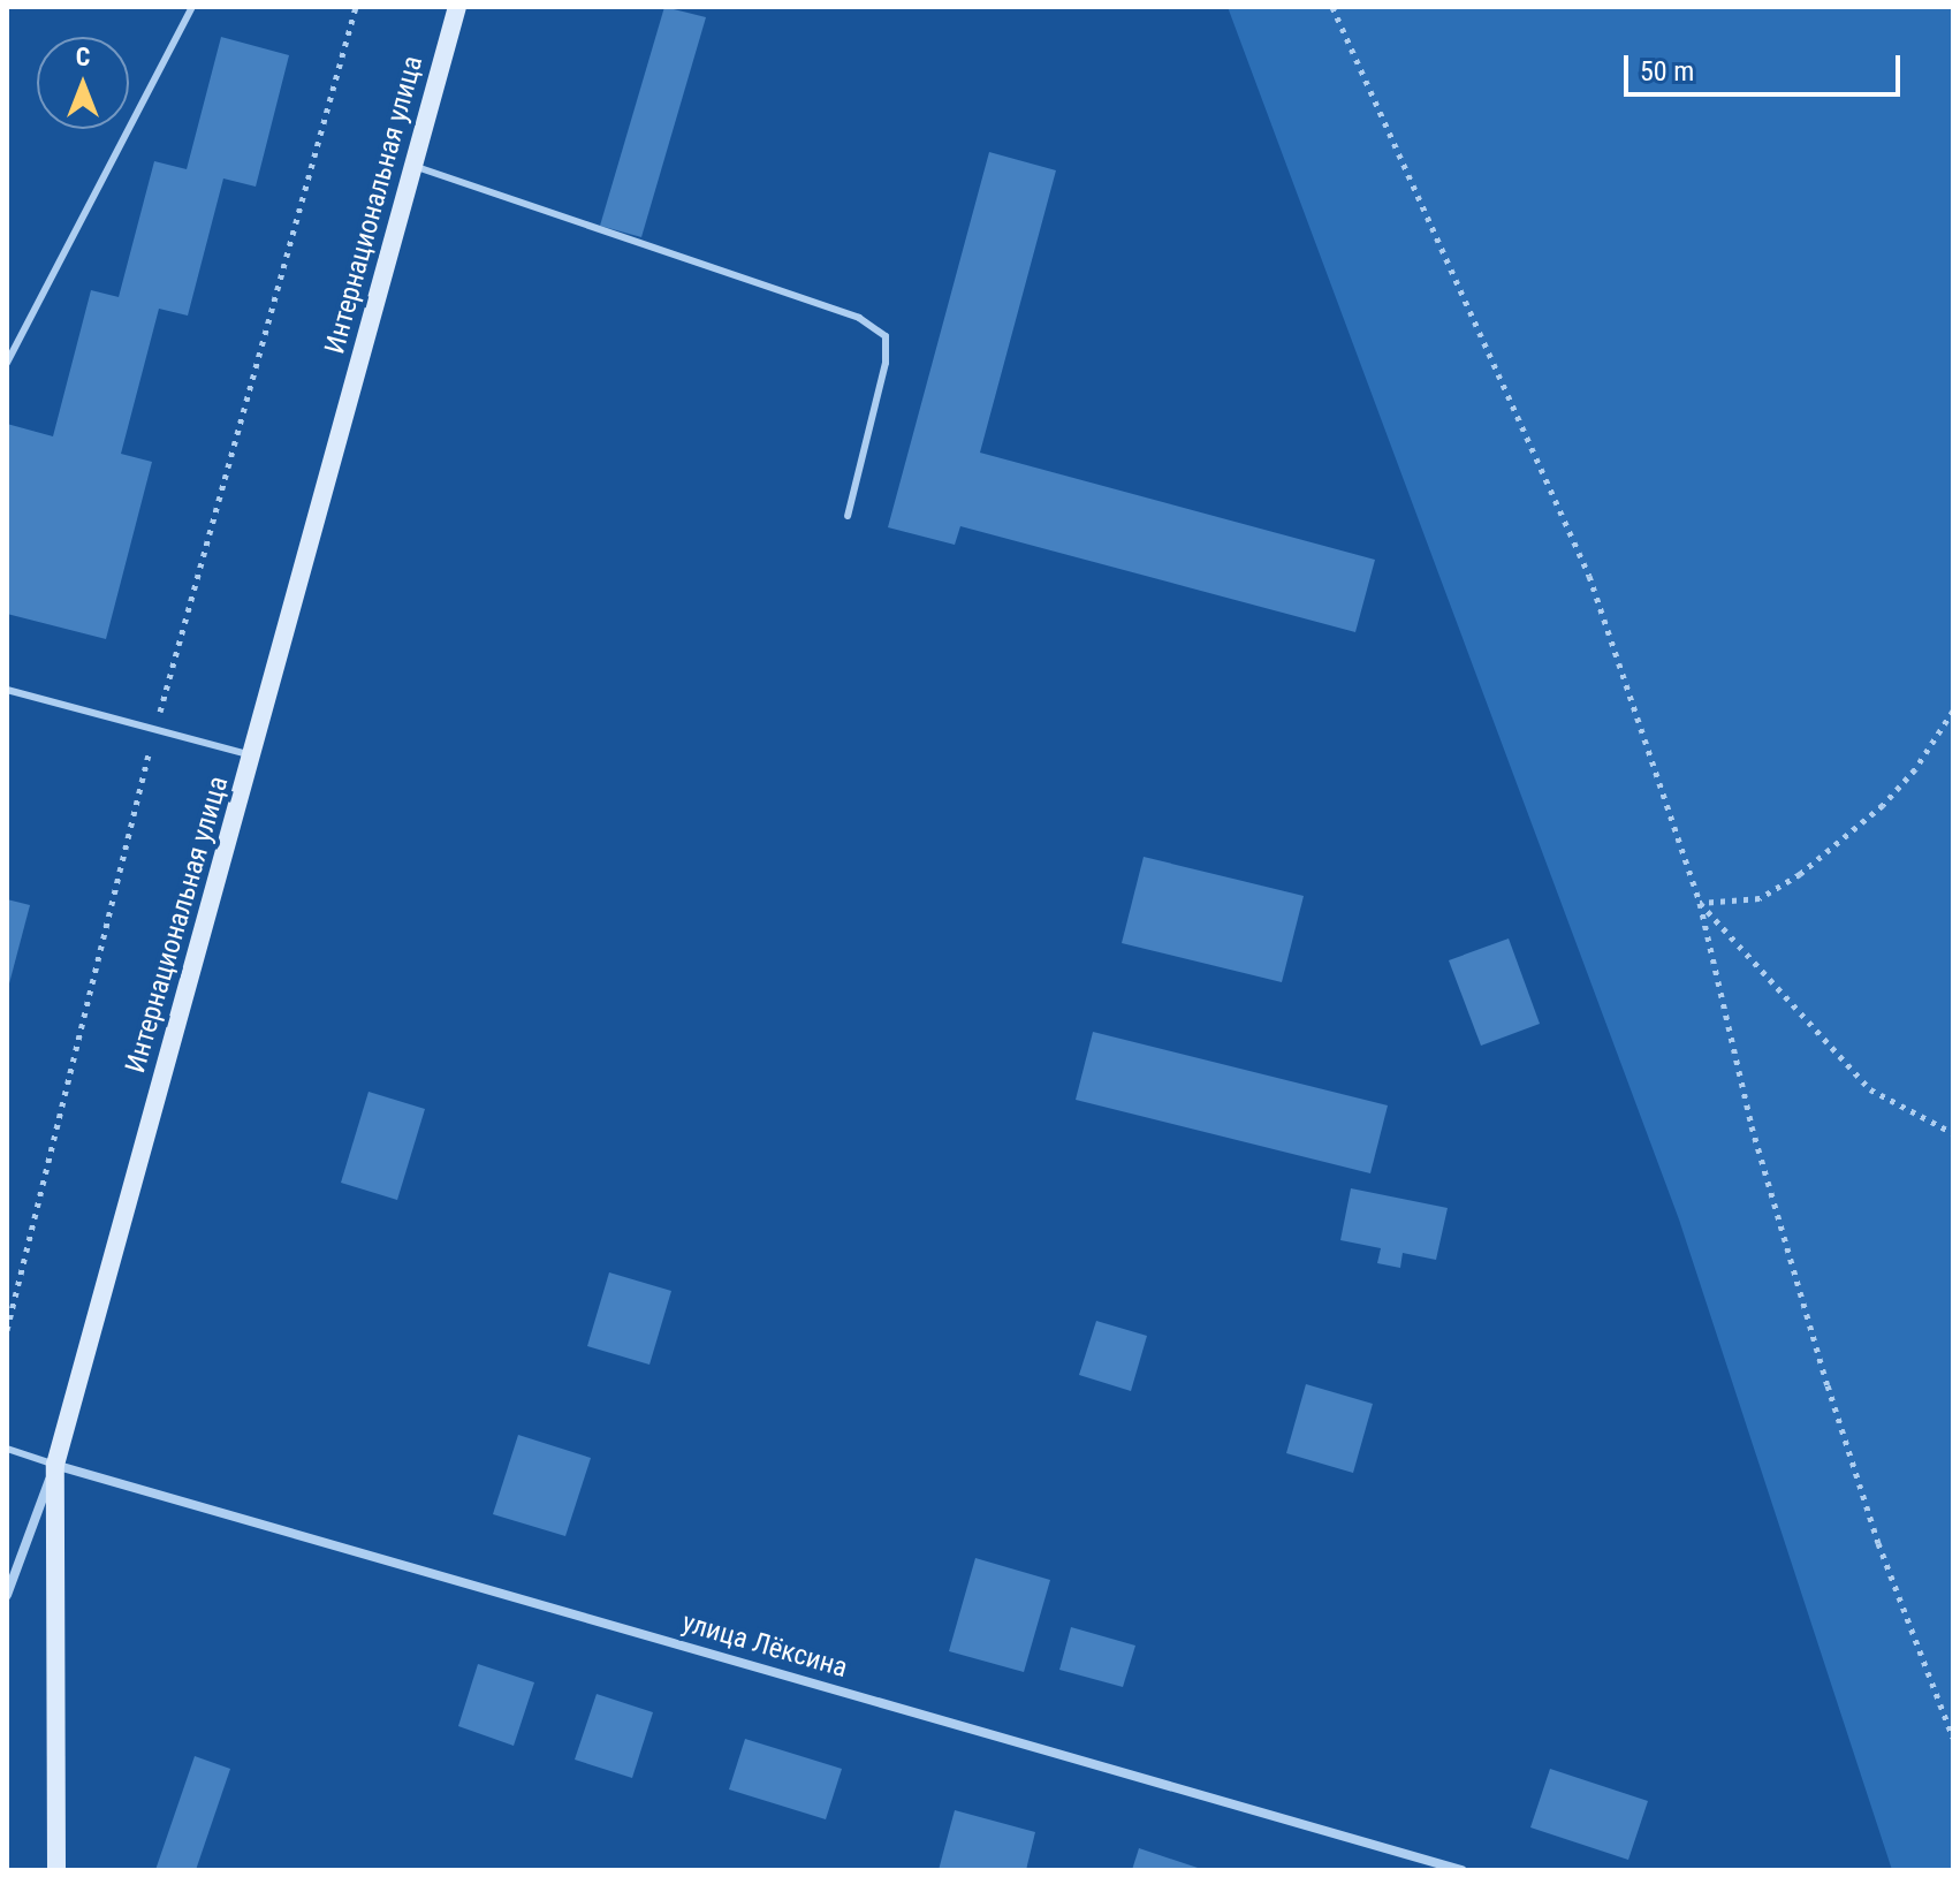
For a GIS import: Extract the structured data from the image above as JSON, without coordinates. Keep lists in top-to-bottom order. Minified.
{"streets":{"street":["Интернациональная улица","улица Лёксина"]},"crossings":[["Интернациональная улица","улица Лёксина"]],"scale_bar":"50 m","north":"top"}
